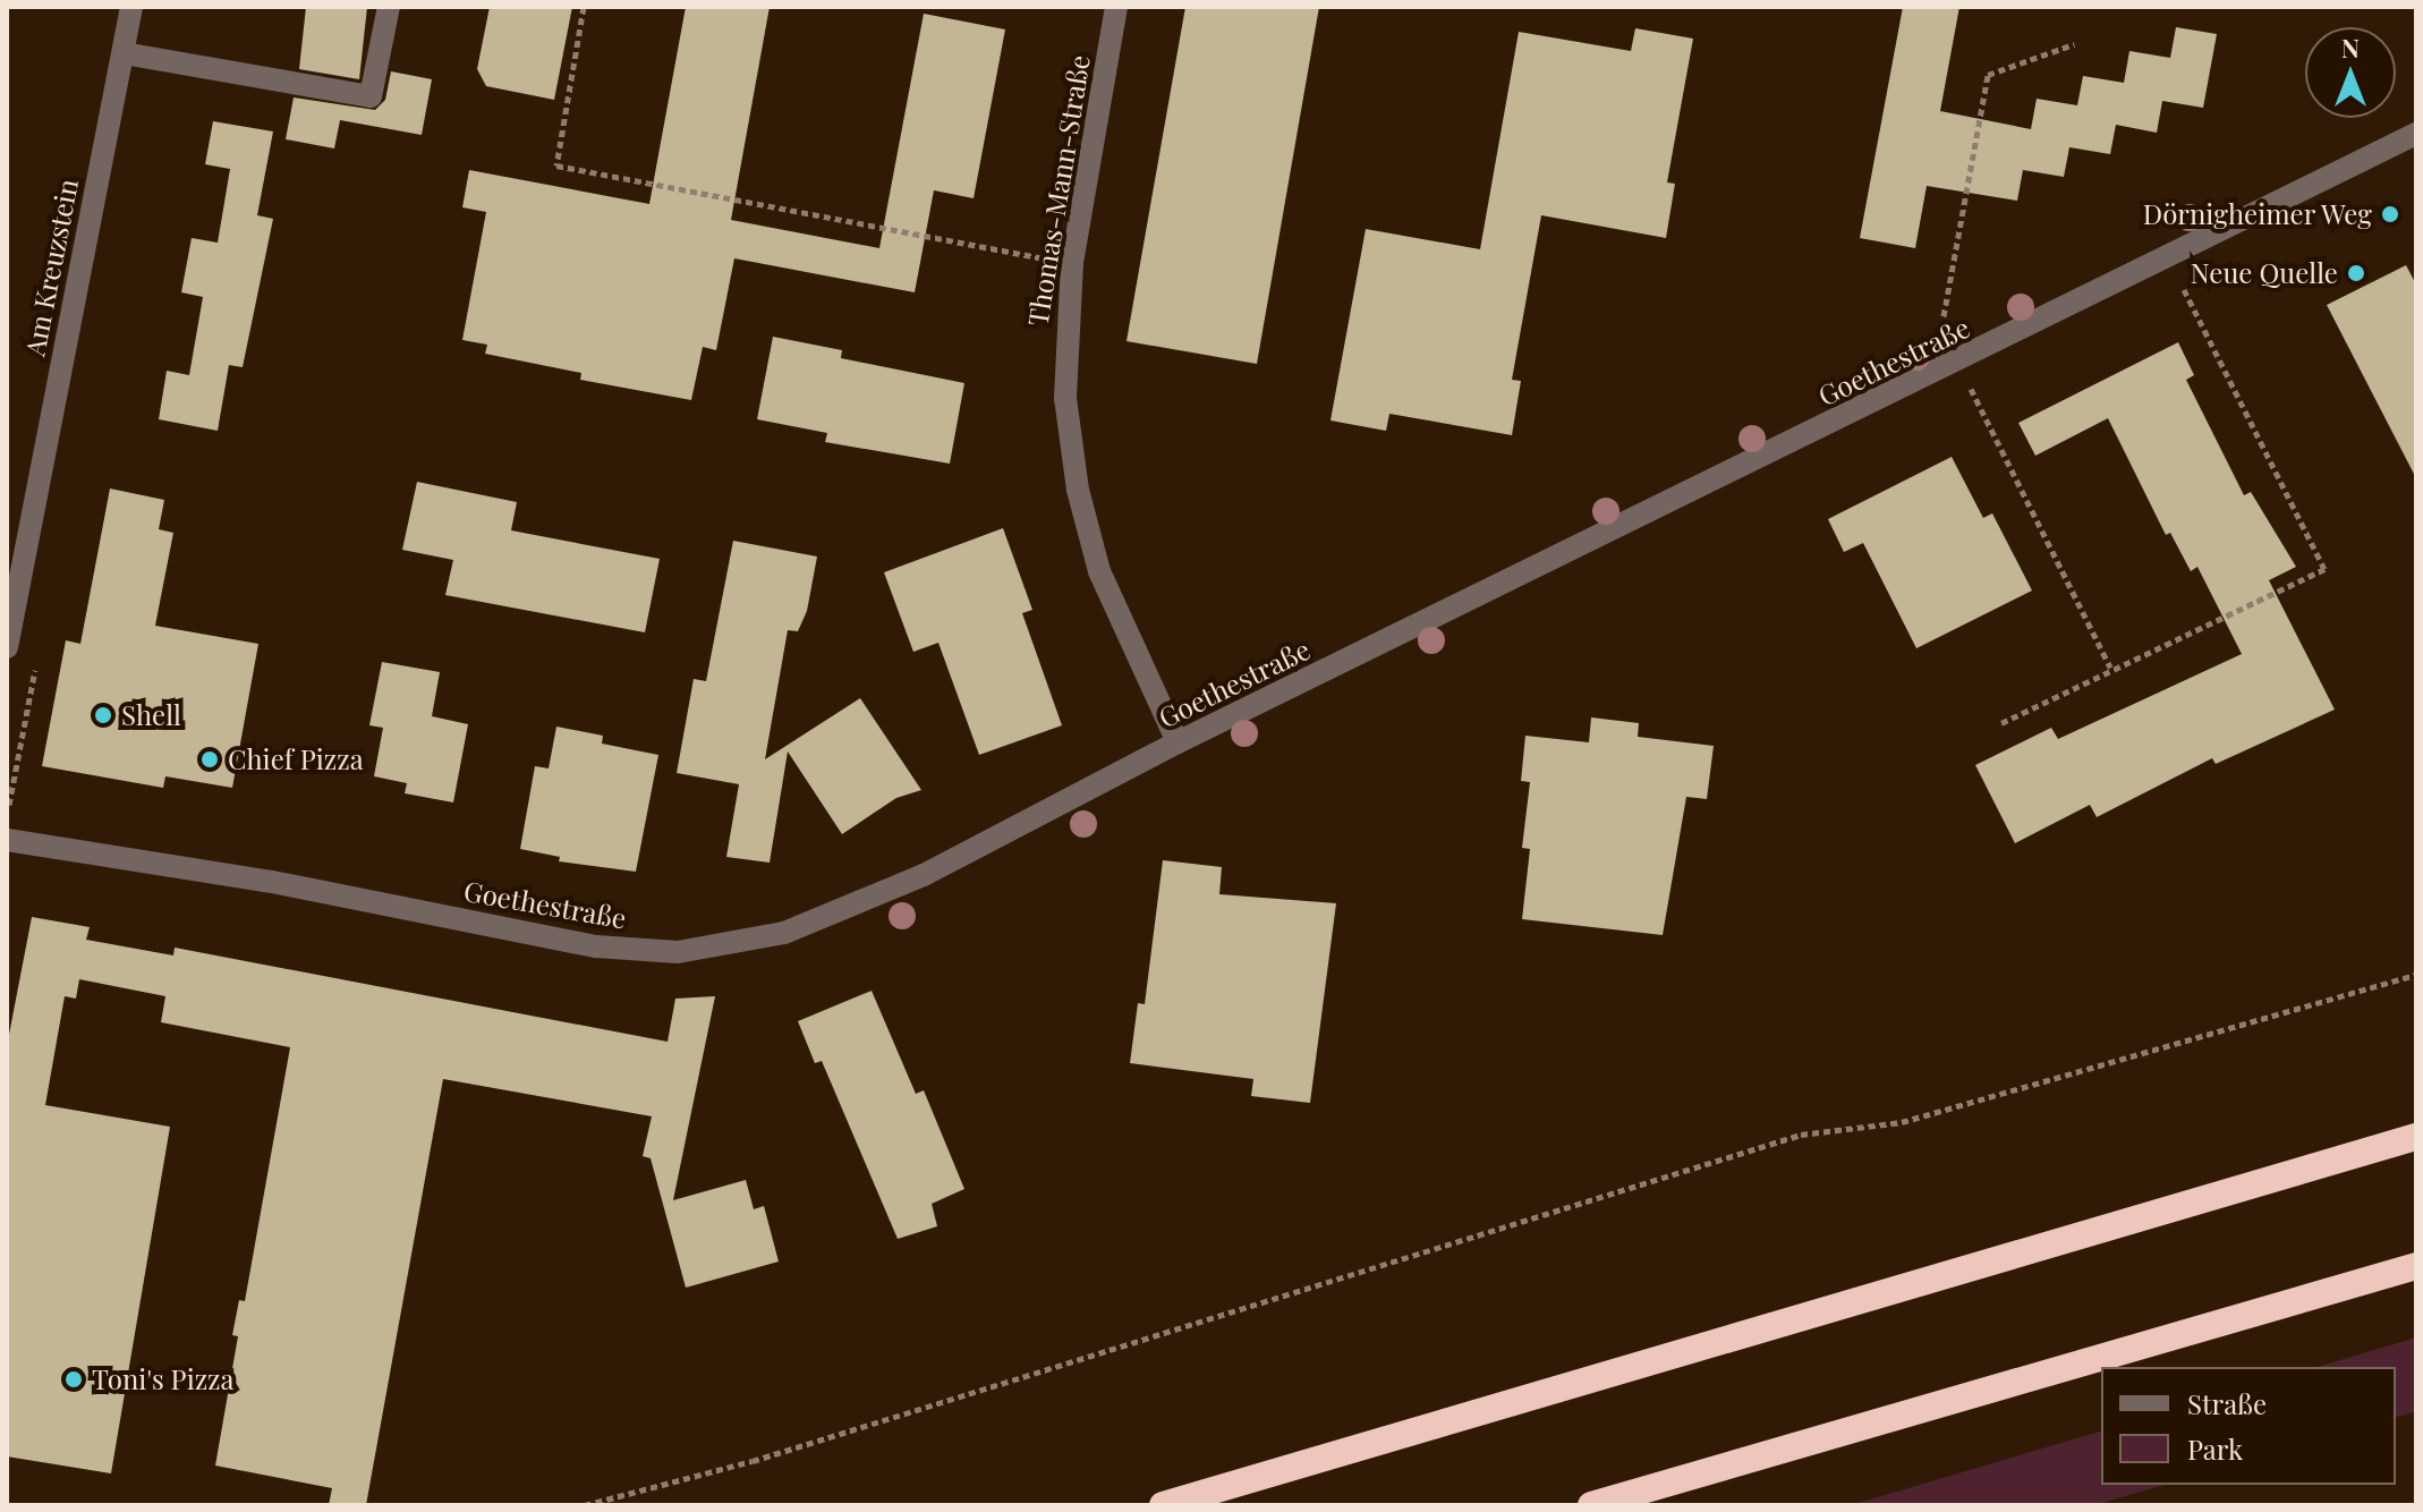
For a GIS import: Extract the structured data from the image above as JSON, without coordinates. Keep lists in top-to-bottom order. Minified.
{"streets":{"street":["Thomas-Mann-Straße","Am Kreuzstein","Goethestraße"]},"crossings":[["Thomas-Mann-Straße","Goethestraße"]],"places":["Dörnigheimer Weg","Neue Quelle","Shell","Chief Pizza","Toni's Pizza"],"legend":["Straße","Park"],"north":"top"}
